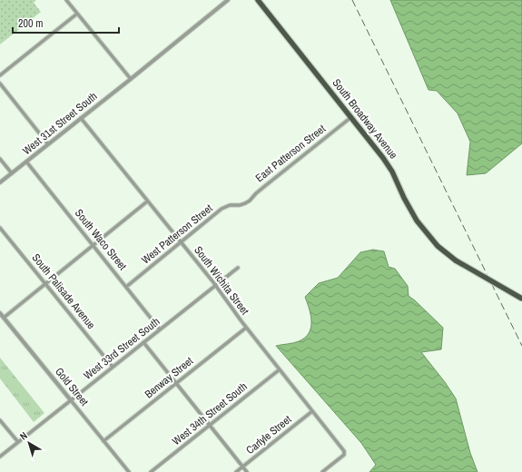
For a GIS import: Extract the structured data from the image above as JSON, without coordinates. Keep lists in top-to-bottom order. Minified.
{"streets":{"main road":["South Broadway Avenue"],"street":["West 31st Street South","East Patterson Street","West Patterson Street","South Waco Street","South Wichita Street","South Palisade Avenue","West 33rd Street South","Benway Street","Gold Street","West 34th Street South","Carlyle Street"]},"crossings":[["South Broadway Avenue","East Patterson Street"],["West 31st Street South","South Waco Street"],["West 31st Street South","South Wichita Street"],["East Patterson Street","West Patterson Street"],["West Patterson Street","South Waco Street"],["West Patterson Street","South Wichita Street"],["South Waco Street","West 33rd Street South"],["South Wichita Street","West 33rd Street South"],["South Wichita Street","Benway Street"],["South Wichita Street","West 34th Street South"],["South Wichita Street","Carlyle Street"],["South Palisade Avenue","West 33rd Street South"],["West 33rd Street South","Gold Street"],["Benway Street","Gold Street"]],"scale_bar":"200 m","north":"top left"}
